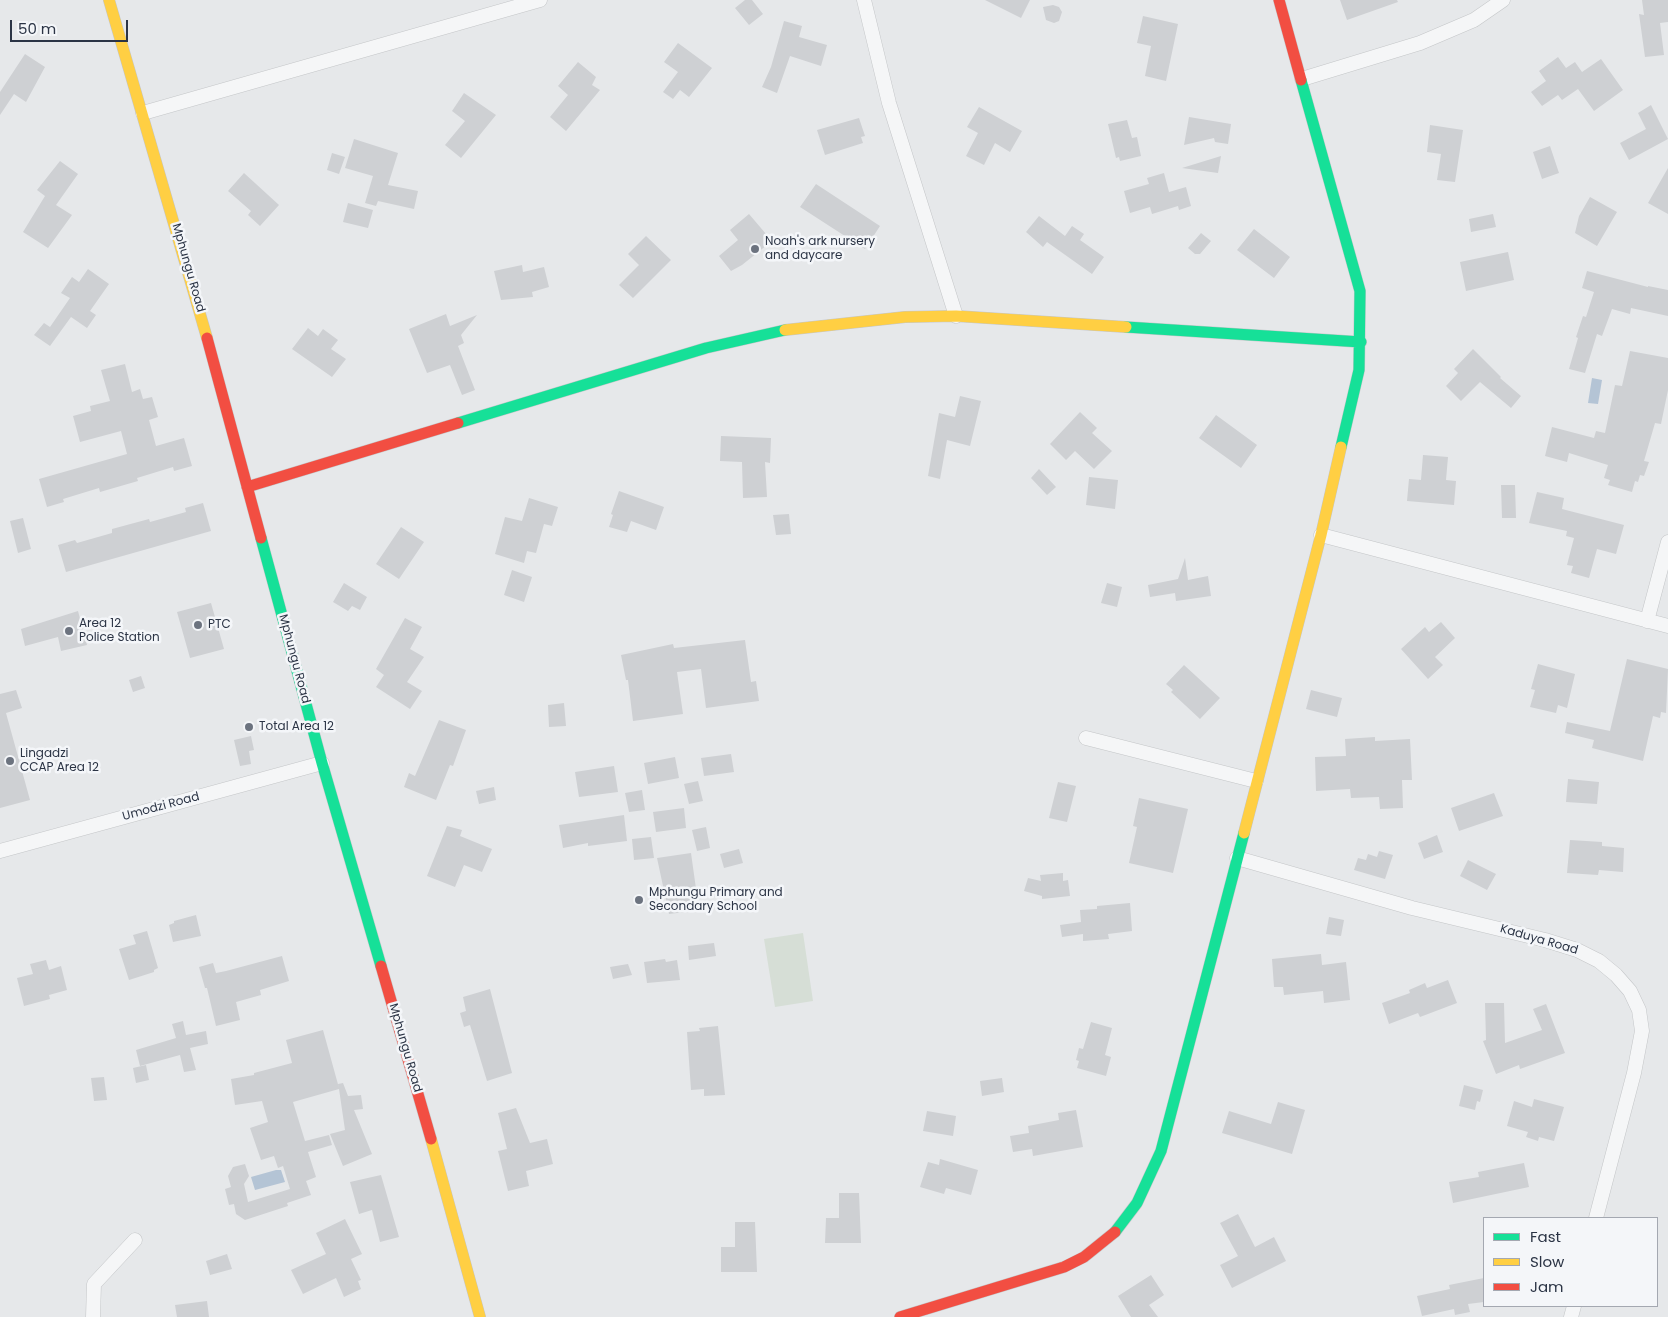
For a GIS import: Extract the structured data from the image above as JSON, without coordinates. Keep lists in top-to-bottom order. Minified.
{"streets":{"street":["Mphungu Road","Umodzi Road","Kaduya Road"]},"crossings":[["Mphungu Road","Umodzi Road"]],"places":["Noah's ark nursery and daycare","PTC","Area 12 Police Station","Total Area 12","Lingadzi CCAP Area 12","Mphungu Primary and Secondary School"],"legend":["Fast","Slow","Jam"],"scale_bar":"50 m"}
